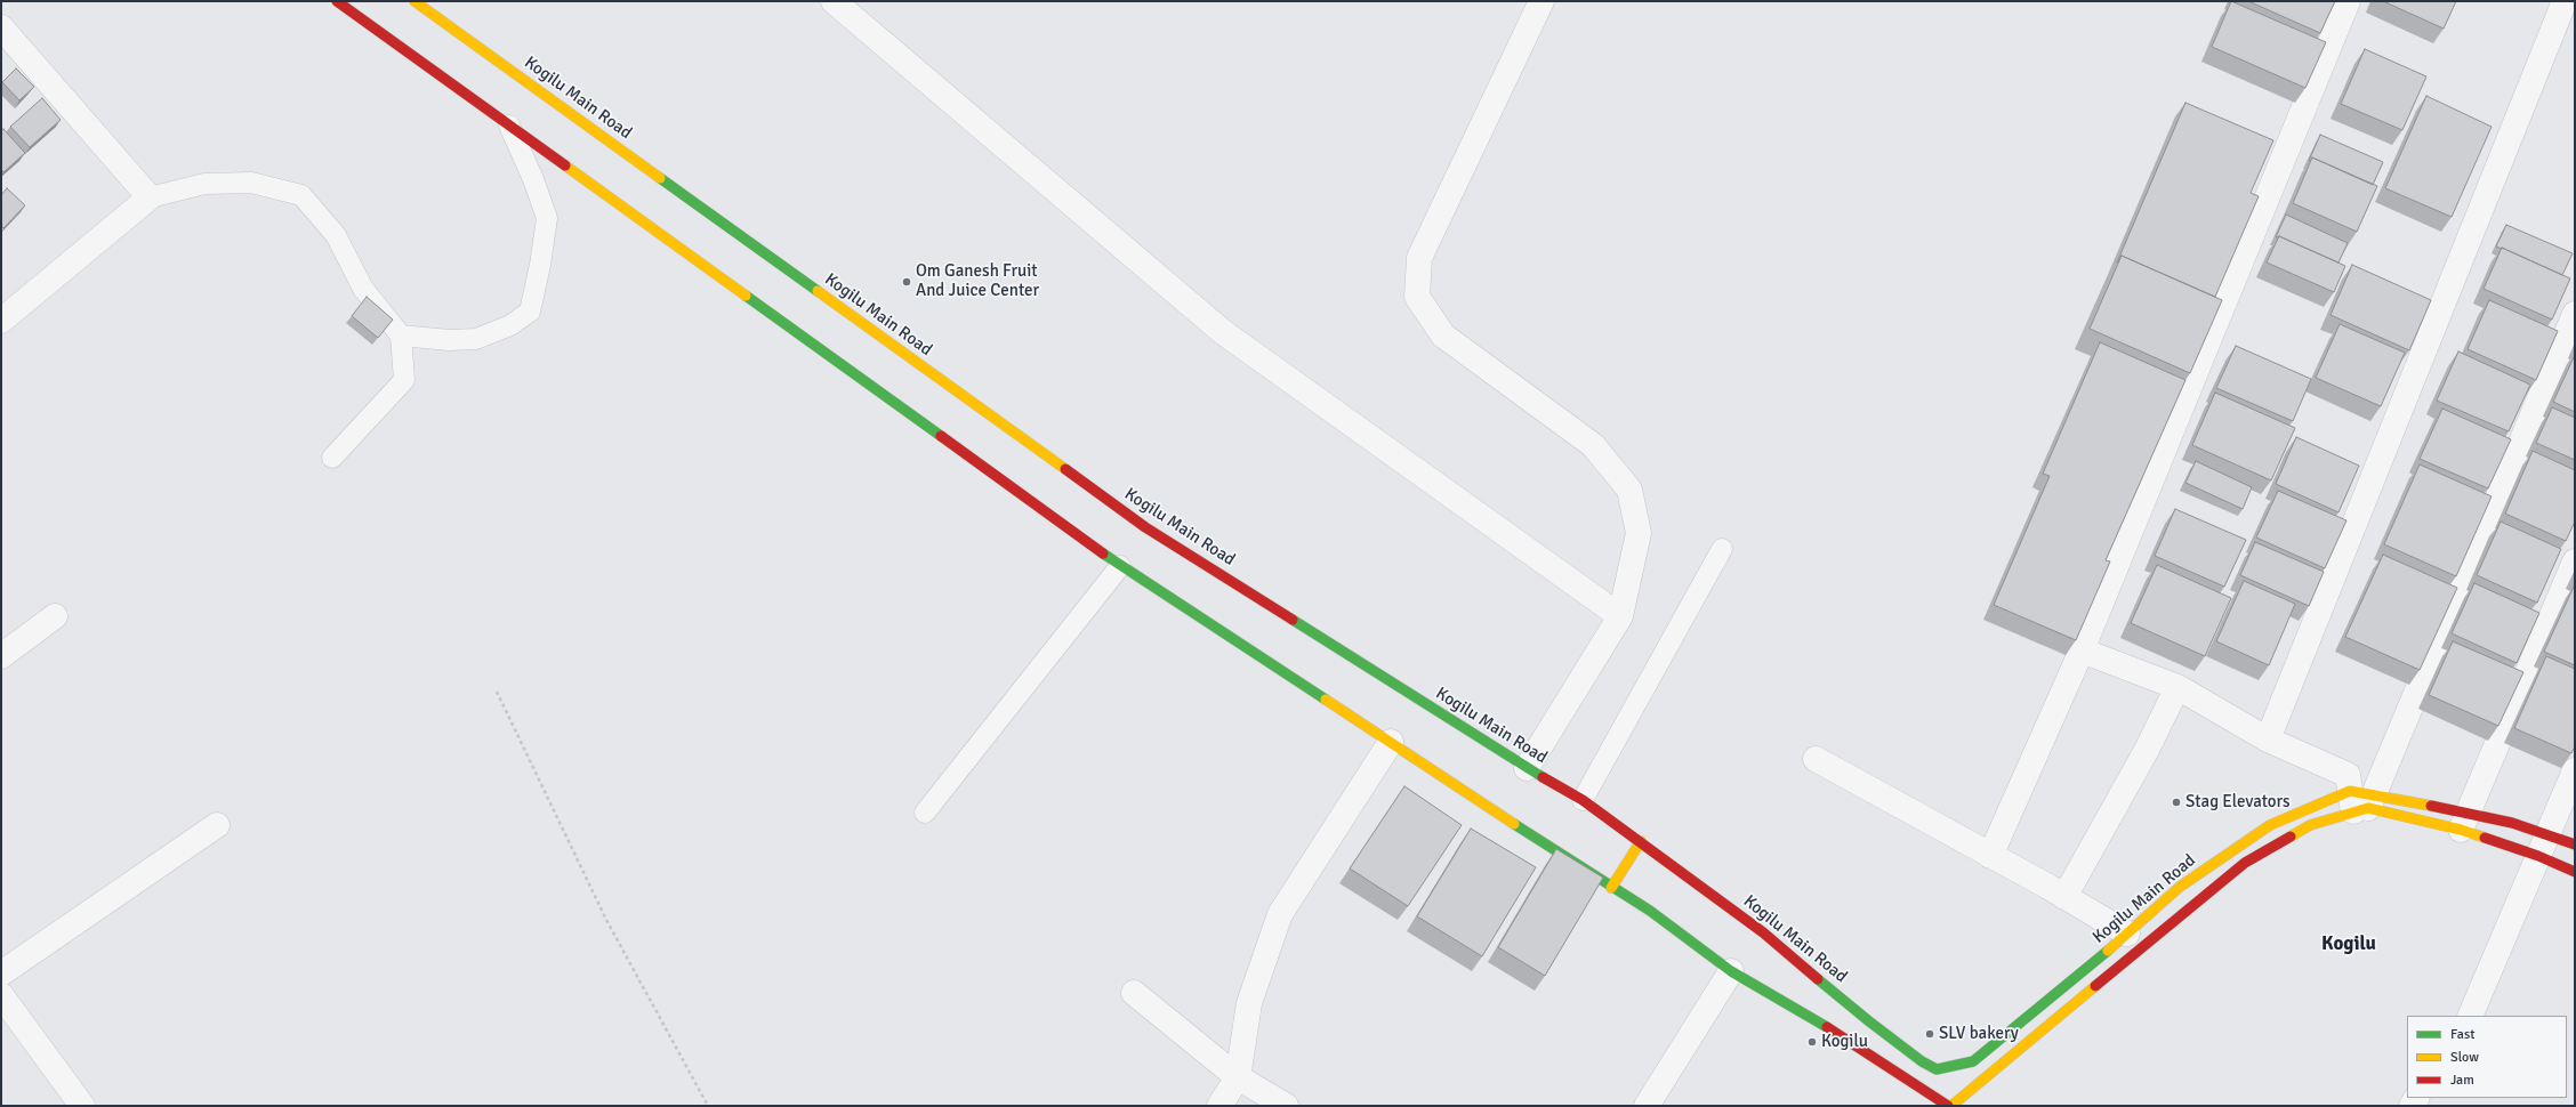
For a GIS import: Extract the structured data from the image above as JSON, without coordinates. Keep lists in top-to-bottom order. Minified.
{"streets":{"main road":["Kogilu Main Road"]},"districts":["Kogilu"],"places":["Om Ganesh Fruit And Juice Center","Stag Elevators","SLV bakery","Kogilu"],"legend":["Fast","Slow","Jam"]}
